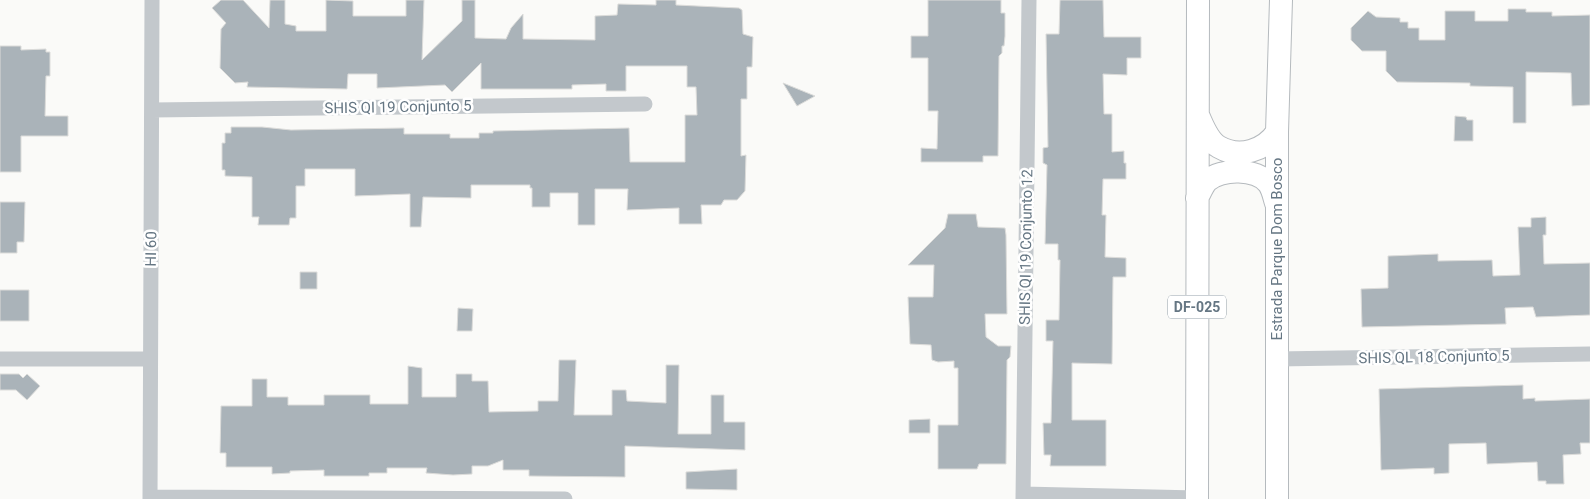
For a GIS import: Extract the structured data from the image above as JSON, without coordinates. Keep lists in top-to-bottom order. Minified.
{"streets":{"main road":["Estrada Parque Dom Bosco","DF-025"],"street":["SHIS QI 19 Conjunto 5","SHIS QI 19 Conjunto 12","HI 60","SHIS QL 18 Conjunto 5"]},"crossings":[["SHIS QI 19 Conjunto 5","HI 60"],["Estrada Parque Dom Bosco","SHIS QL 18 Conjunto 5"]]}
